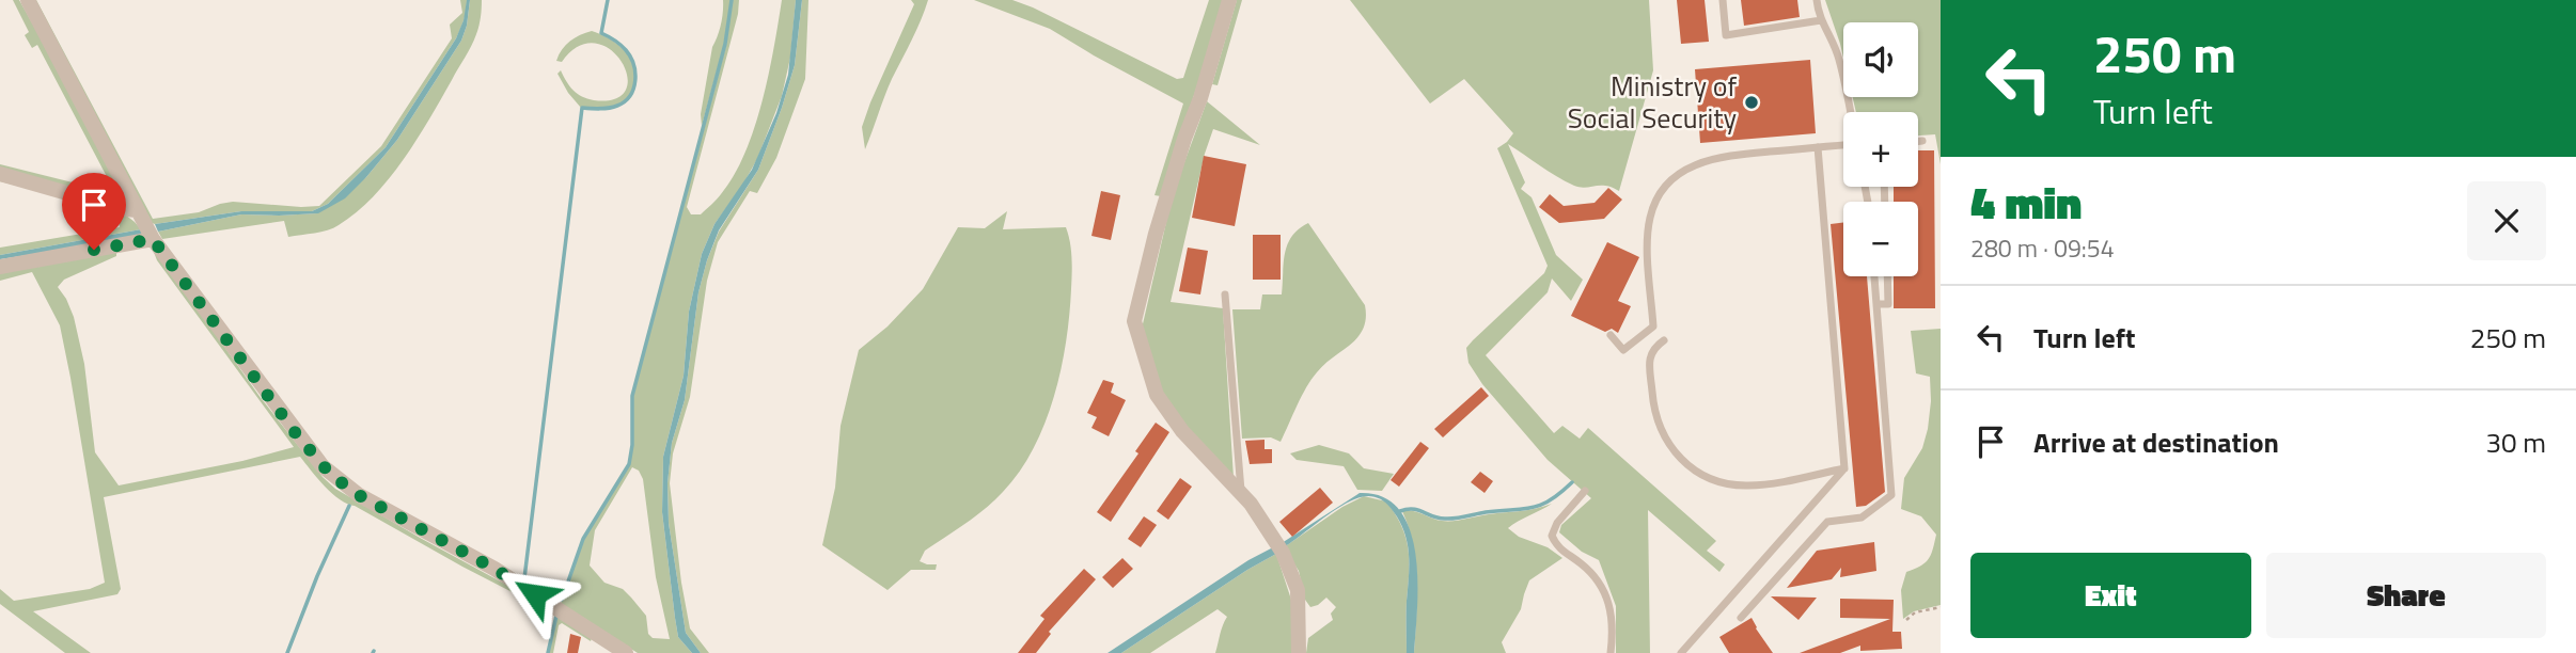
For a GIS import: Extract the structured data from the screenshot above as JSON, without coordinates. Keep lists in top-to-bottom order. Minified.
{"places":["Ministry of Social Security"],"page":{"turn":["250 m","Turn left"],"map_buttons":["+","−"],"heading":["4 min","280 m · 09:54"],"list":[{"name":"Turn left","value":"250 m"},{"name":"Arrive at destination","value":"30 m"}],"buttons":["Exit","Share"]}}
